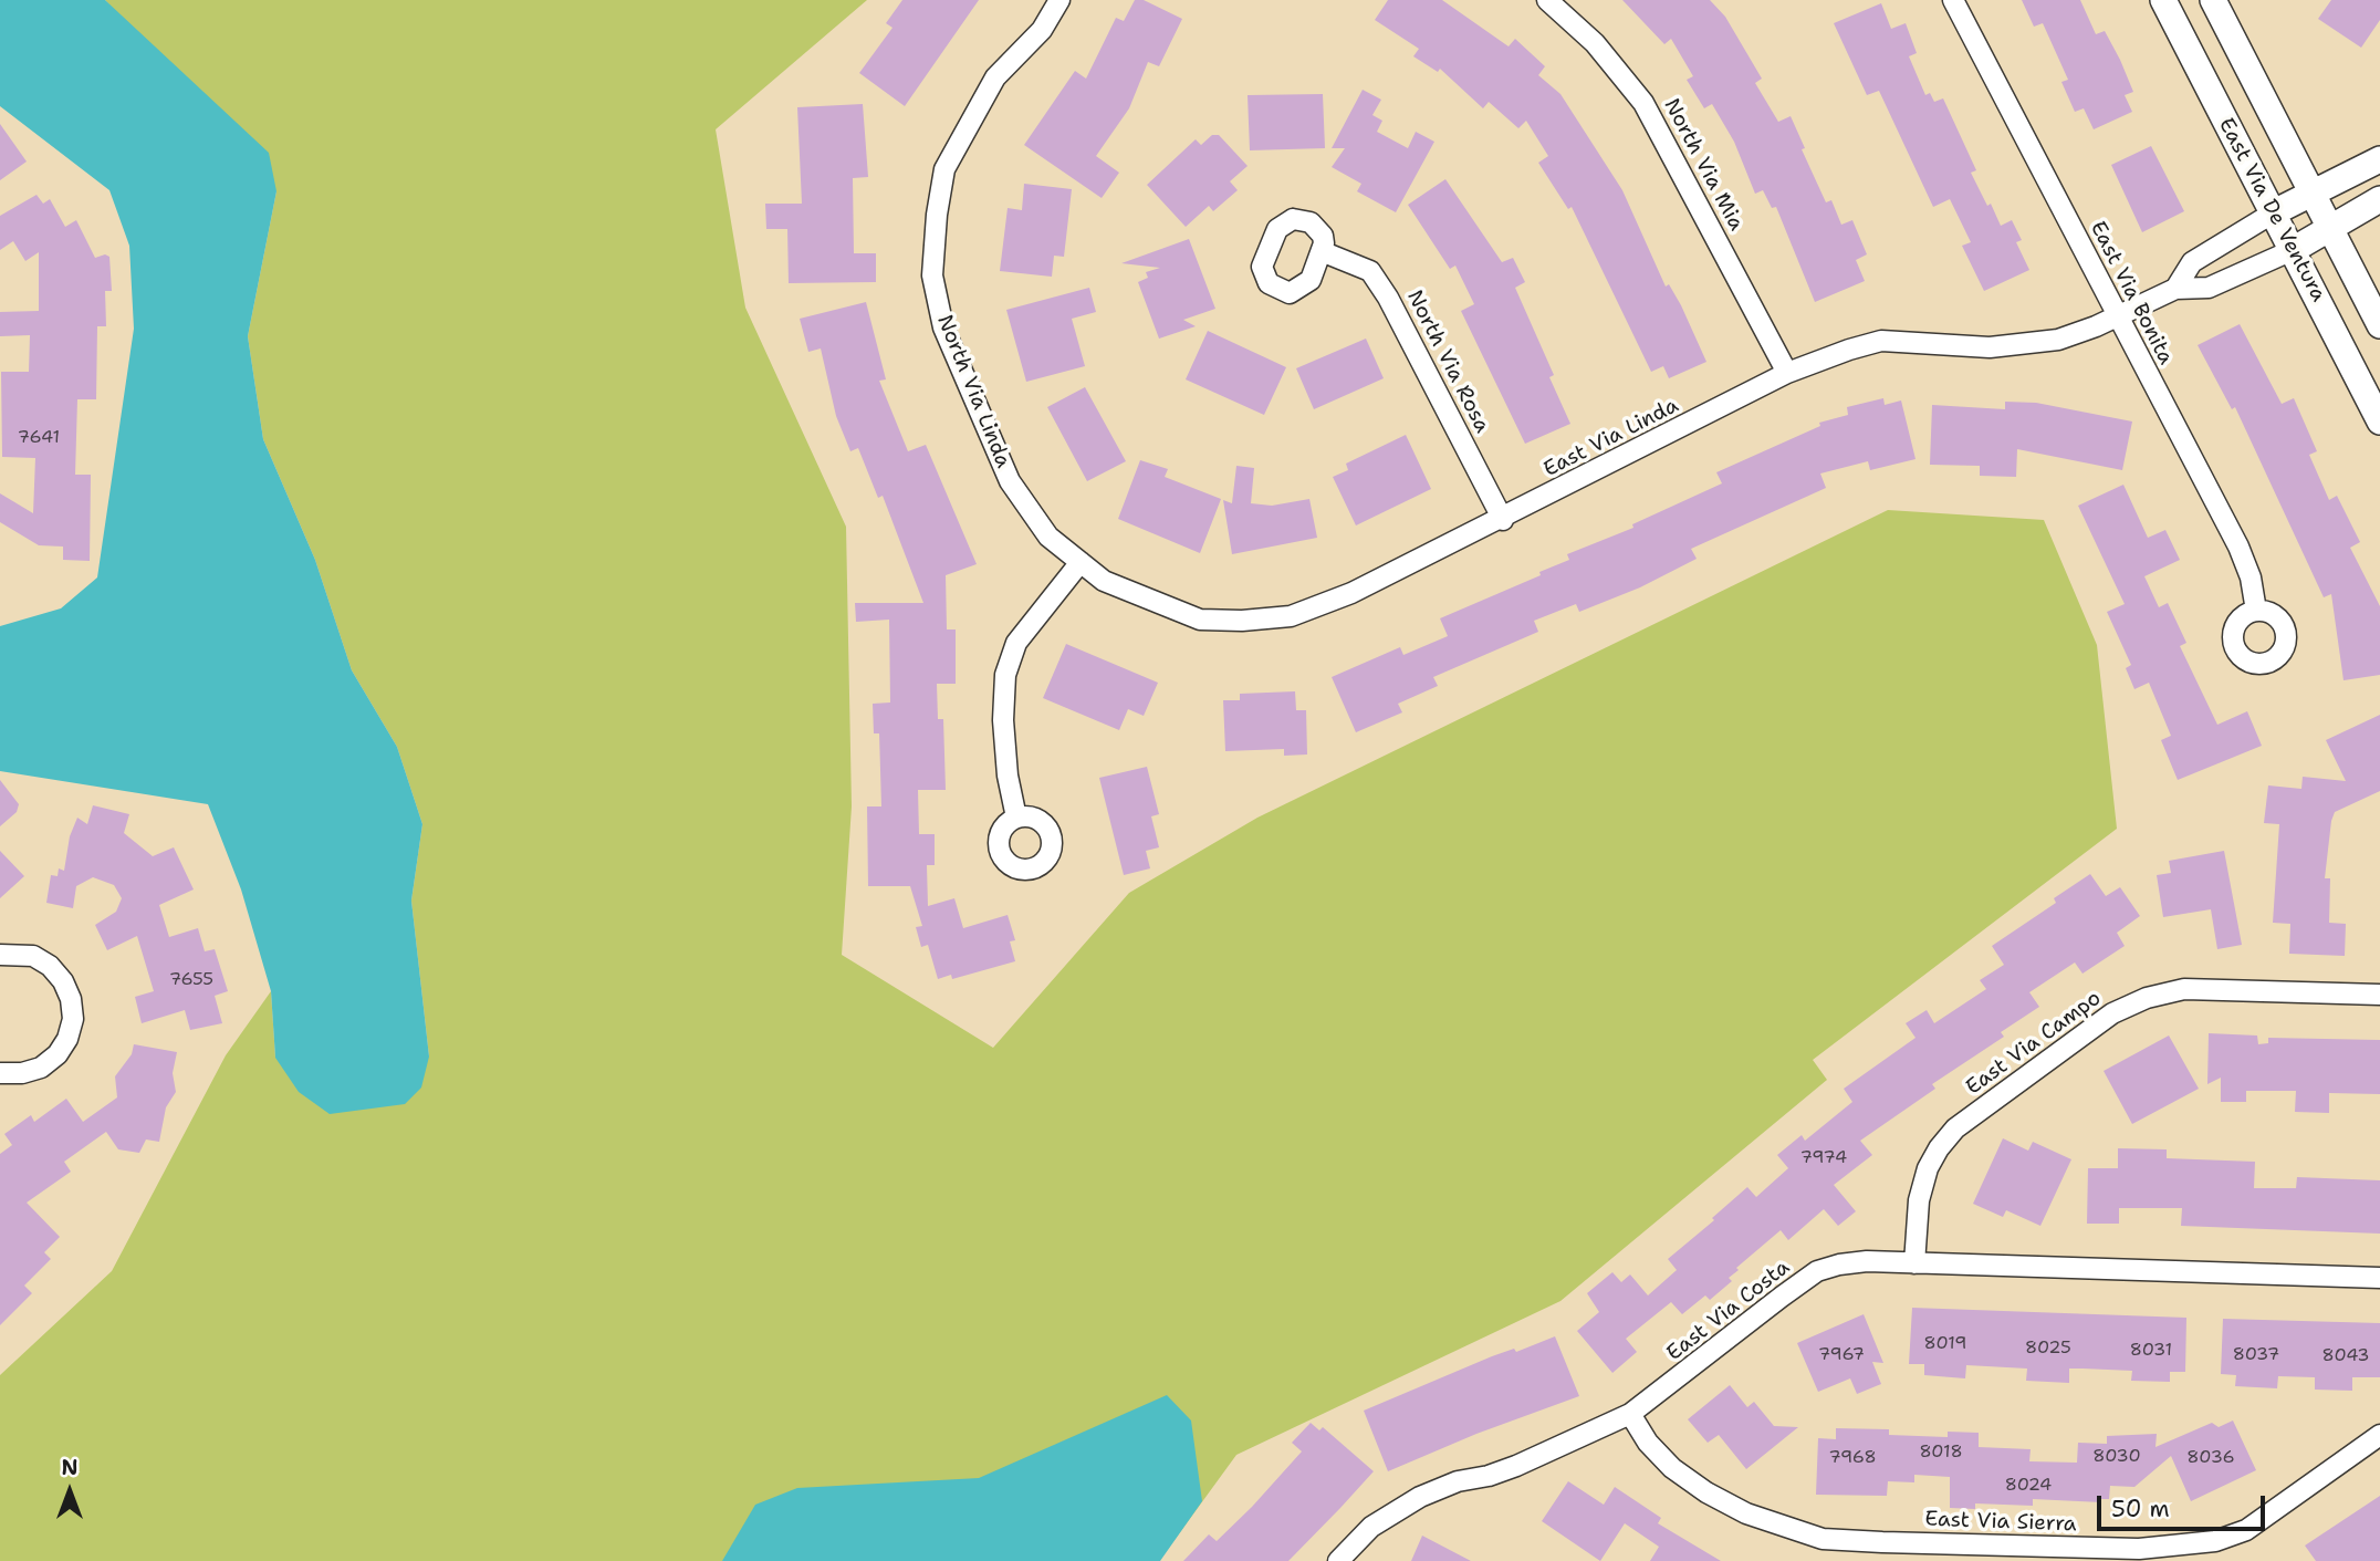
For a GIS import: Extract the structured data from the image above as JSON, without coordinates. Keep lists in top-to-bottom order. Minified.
{"streets":{"main road":["East Via De Ventura"],"street":["North Via Mia","East Via Bonita","North Via Rosa","North Via Linda","East Via Linda","East Via Campo","East Via Costa","East Via Sierra"]},"crossings":[["North Via Mia","East Via Linda"],["East Via De Ventura","East Via Linda"],["East Via Bonita","East Via Linda"],["North Via Rosa","East Via Linda"],["North Via Linda","East Via Linda"],["East Via Campo","East Via Costa"],["East Via Costa","East Via Sierra"]],"house_numbers":["7641","7655","7974","8019","8025","8031","7967","8037","8043","8018","8030","7968","8036","8024"],"scale_bar":"50 m","north":"top"}
